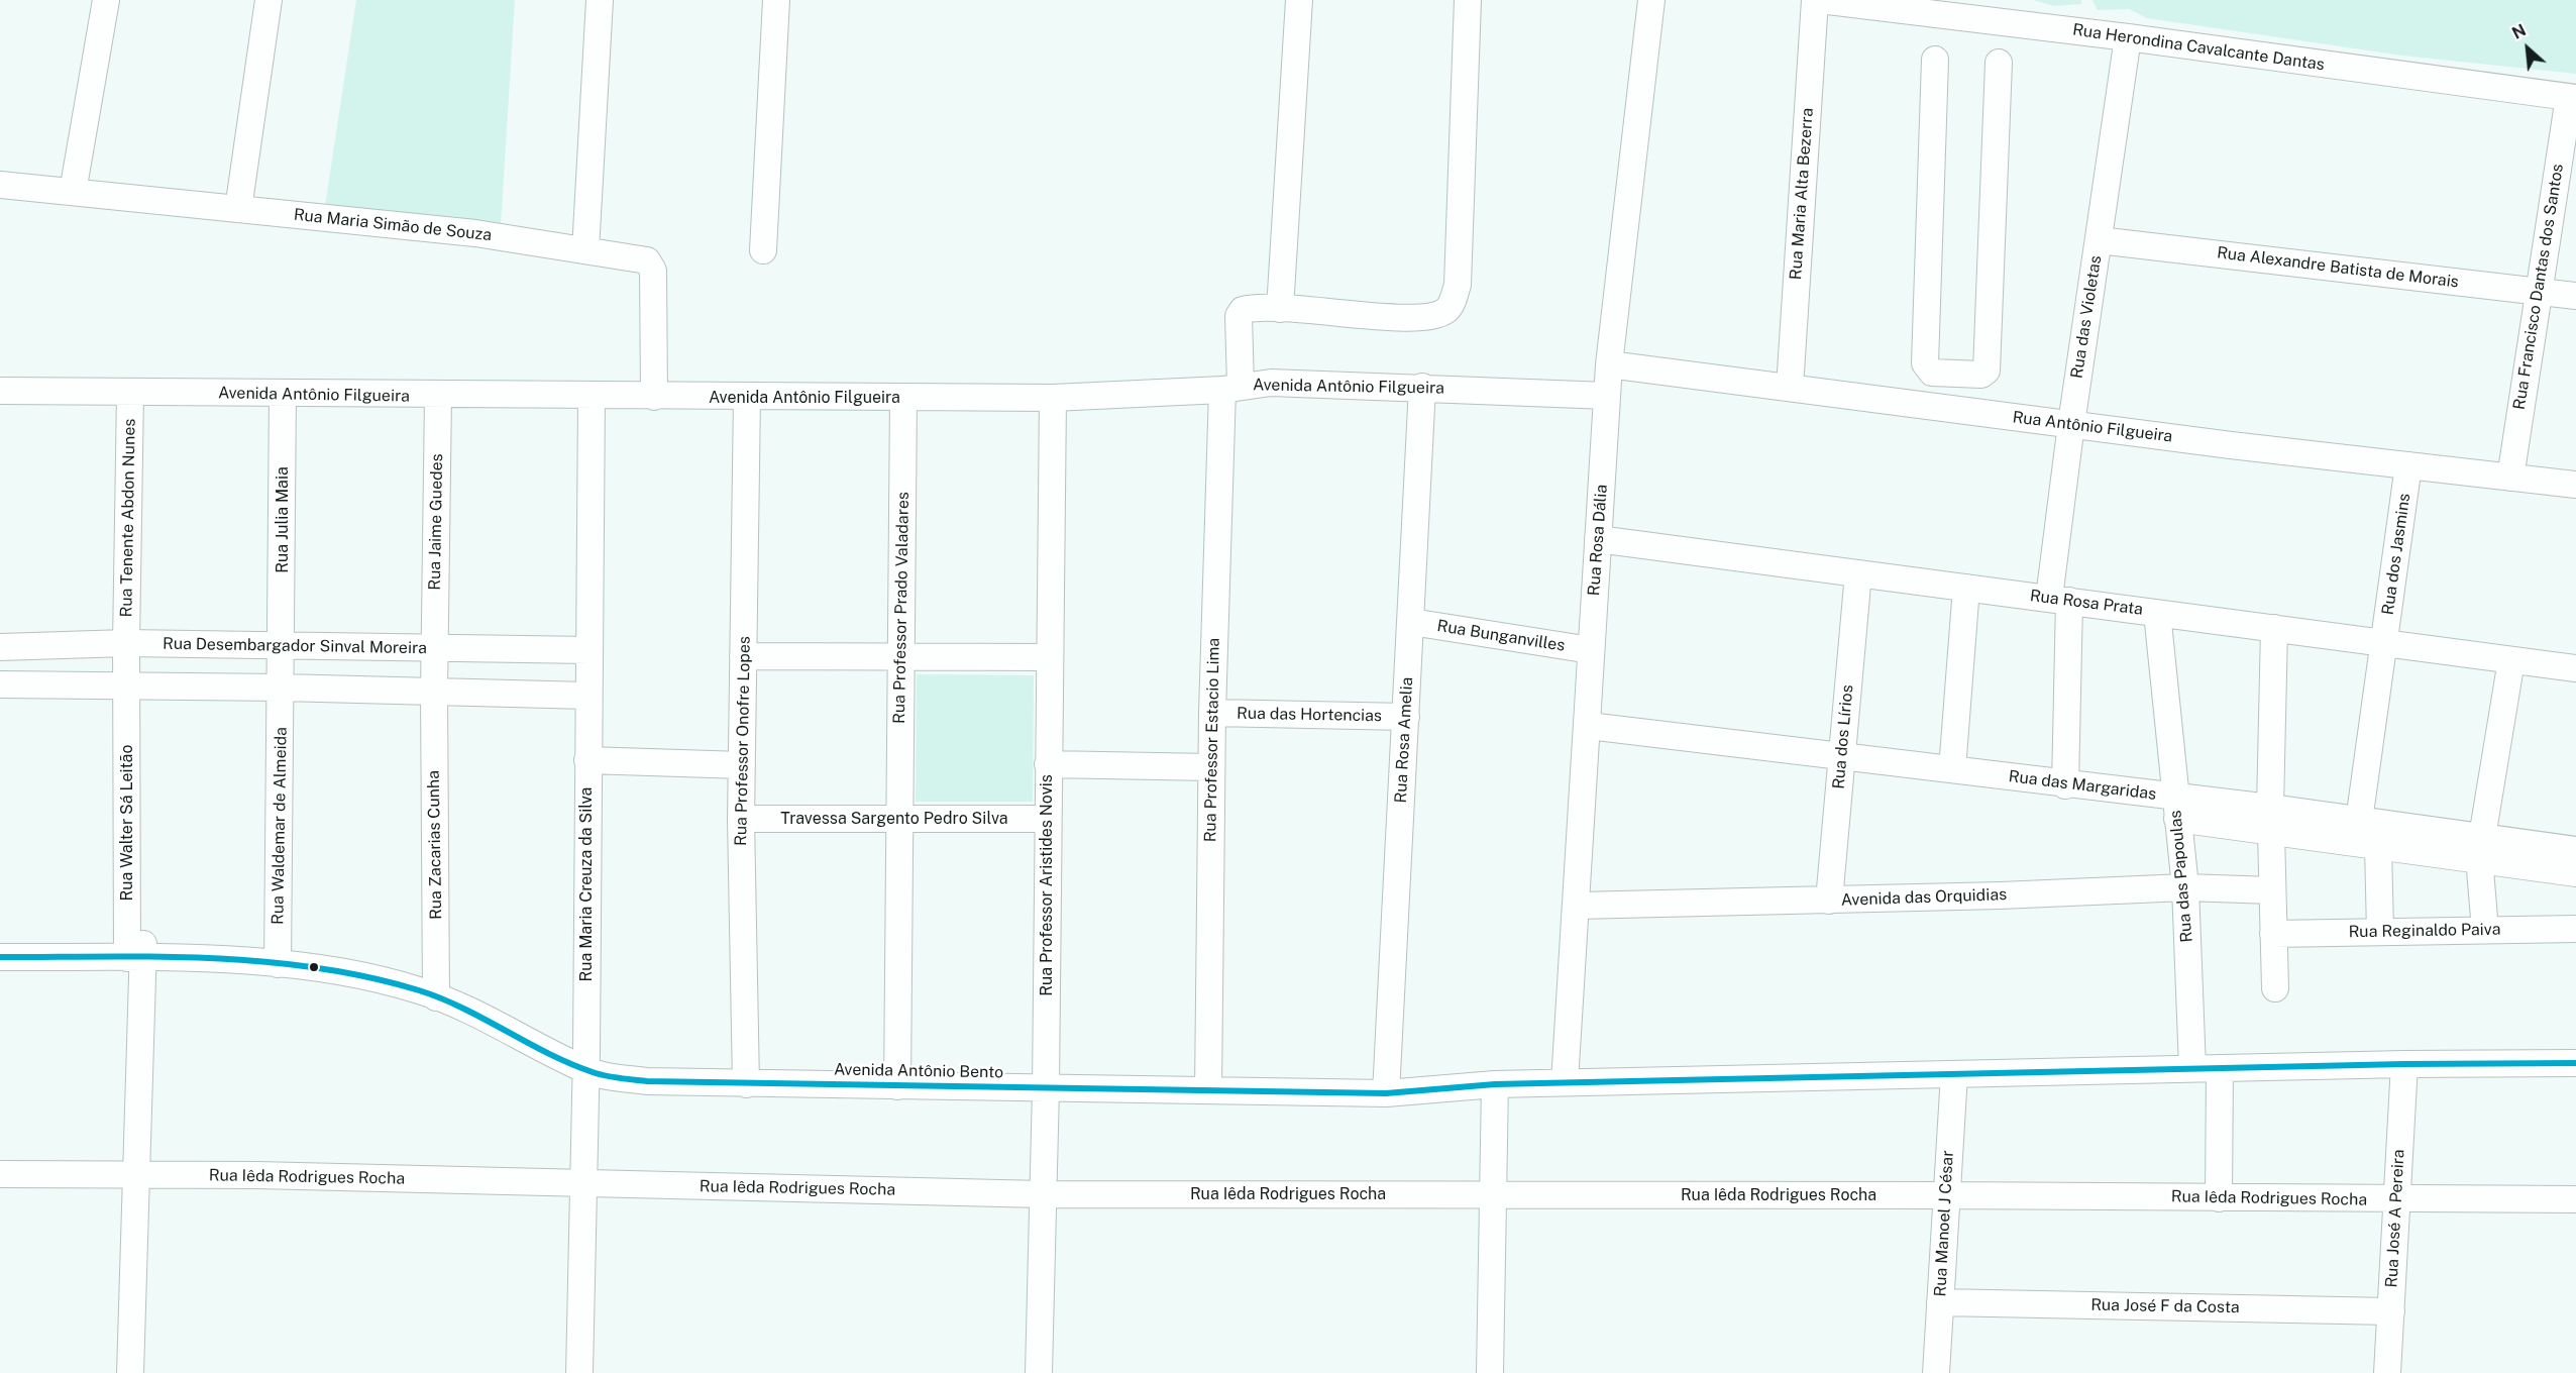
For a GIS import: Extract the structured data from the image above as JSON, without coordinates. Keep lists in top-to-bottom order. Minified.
{"streets":{"street":["Rua Herondina Cavalcante Dantas","Rua Maria Alta Bezerra","Rua Maria Simão de Souza","Rua Alexandre Batista de Morais","Rua Francisco Dantas dos Santos","Rua das Violetas","Avenida Antônio Filgueira","Rua Antônio Filgueira","Rua Tenente Abdon Nunes","Rua Julia Maia","Rua Jaime Guedes","Rua Rosa Dália","Rua dos Jasmins","Rua Rosa Prata","Rua Professor Prado Valadares","Rua Bunganvilles","Rua Desembargador Sinval Moreira","Rua das Hortencias","Rua dos Lírios","Rua Professor Estacio Lima","Rua Rosa Amelia","Rua Professor Onofre Lopes","Rua das Margaridas","Travessa Sargento Pedro Silva","Rua Walter Sá Leitão","Rua Waldemar de Almeida","Rua Zacarias Cunha","Rua das Papoulas","Rua Maria Creuza da Silva","Rua Professor Aristides Novis","Avenida das Orquidias","Rua Reginaldo Paiva","Avenida Antônio Bento","Rua Iêda Rodrigues Rocha","Rua José A Pereira","Rua Manoel J César","Rua José F da Costa"]},"crossings":[["Rua Herondina Cavalcante Dantas","Rua Francisco Dantas dos Santos"],["Rua Herondina Cavalcante Dantas","Rua das Violetas"],["Rua Maria Alta Bezerra","Rua Antônio Filgueira"],["Rua Maria Simão de Souza","Avenida Antônio Filgueira"],["Rua Alexandre Batista de Morais","Rua Francisco Dantas dos Santos"],["Rua Alexandre Batista de Morais","Rua das Violetas"],["Rua Francisco Dantas dos Santos","Rua Antônio Filgueira"],["Rua das Violetas","Rua Antônio Filgueira"],["Rua das Violetas","Rua Rosa Prata"],["Rua das Violetas","Rua das Margaridas"],["Avenida Antônio Filgueira","Rua Tenente Abdon Nunes"],["Avenida Antônio Filgueira","Rua Julia Maia"],["Avenida Antônio Filgueira","Rua Jaime Guedes"],["Avenida Antônio Filgueira","Rua Rosa Dália"],["Avenida Antônio Filgueira","Rua Professor Prado Valadares"],["Avenida Antônio Filgueira","Rua Professor Estacio Lima"],["Avenida Antônio Filgueira","Rua Rosa Amelia"],["Avenida Antônio Filgueira","Rua Professor Onofre Lopes"],["Avenida Antônio Filgueira","Rua Maria Creuza da Silva"],["Avenida Antônio Filgueira","Rua Professor Aristides Novis"],["Rua Antônio Filgueira","Rua Rosa Dália"],["Rua Antônio Filgueira","Rua dos Jasmins"],["Rua Tenente Abdon Nunes","Rua Desembargador Sinval Moreira"],["Rua Tenente Abdon Nunes","Rua Walter Sá Leitão"],["Rua Julia Maia","Rua Desembargador Sinval Moreira"],["Rua Julia Maia","Rua Waldemar de Almeida"],["Rua Jaime Guedes","Rua Desembargador Sinval Moreira"],["Rua Jaime Guedes","Rua Zacarias Cunha"],["Rua Rosa Dália","Rua Rosa Prata"],["Rua Rosa Dália","Rua Bunganvilles"],["Rua Rosa Dália","Rua das Margaridas"],["Rua Rosa Dália","Avenida das Orquidias"],["Rua Rosa Dália","Avenida Antônio Bento"],["Rua dos Jasmins","Rua Rosa Prata"],["Rua dos Jasmins","Rua das Margaridas"],["Rua Rosa Prata","Rua dos Lírios"],["Rua Rosa Prata","Rua das Papoulas"],["Rua Professor Prado Valadares","Travessa Sargento Pedro Silva"],["Rua Professor Prado Valadares","Avenida Antônio Bento"],["Rua Bunganvilles","Rua Rosa Amelia"],["Rua Desembargador Sinval Moreira","Rua Maria Creuza da Silva"],["Rua das Hortencias","Rua Professor Estacio Lima"],["Rua das Hortencias","Rua Rosa Amelia"],["Rua dos Lírios","Rua das Margaridas"],["Rua dos Lírios","Avenida das Orquidias"],["Rua Professor Estacio Lima","Avenida Antônio Bento"],["Rua Rosa Amelia","Avenida Antônio Bento"],["Rua Professor Onofre Lopes","Travessa Sargento Pedro Silva"],["Rua Professor Onofre Lopes","Avenida Antônio Bento"],["Rua das Margaridas","Rua das Papoulas"],["Travessa Sargento Pedro Silva","Rua Professor Aristides Novis"],["Rua Walter Sá Leitão","Avenida Antônio Bento"],["Rua Walter Sá Leitão","Rua Iêda Rodrigues Rocha"],["Rua Waldemar de Almeida","Avenida Antônio Bento"],["Rua Zacarias Cunha","Avenida Antônio Bento"],["Rua das Papoulas","Avenida das Orquidias"],["Rua das Papoulas","Avenida Antônio Bento"],["Rua Maria Creuza da Silva","Avenida Antônio Bento"],["Rua Maria Creuza da Silva","Rua Iêda Rodrigues Rocha"],["Rua Professor Aristides Novis","Avenida Antônio Bento"],["Rua Professor Aristides Novis","Rua Iêda Rodrigues Rocha"],["Avenida Antônio Bento","Rua José A Pereira"],["Avenida Antônio Bento","Rua Manoel J César"],["Rua Iêda Rodrigues Rocha","Rua José A Pereira"],["Rua Iêda Rodrigues Rocha","Rua Manoel J César"],["Rua José A Pereira","Rua José F da Costa"],["Rua Manoel J César","Rua José F da Costa"]],"north":"top left"}
